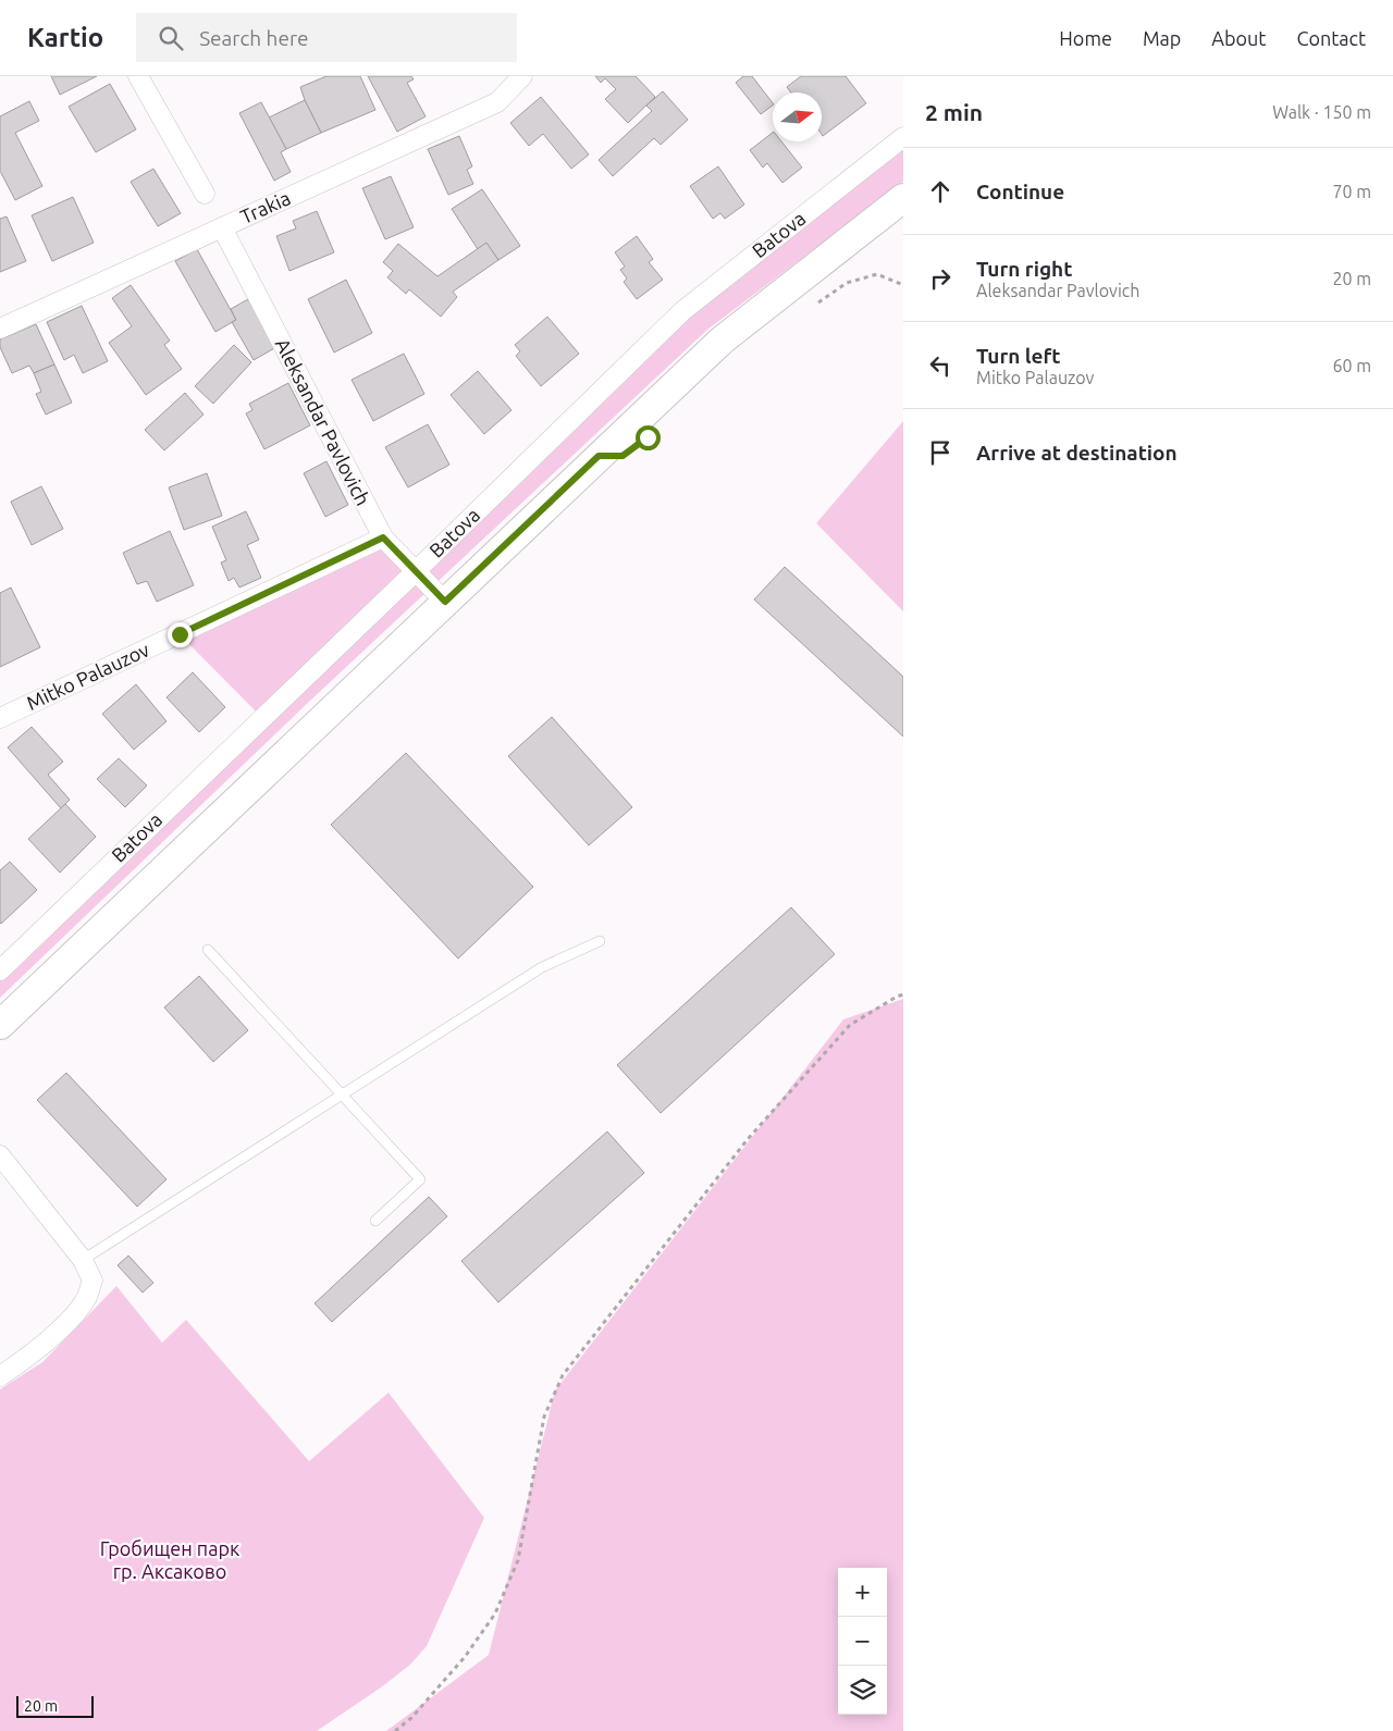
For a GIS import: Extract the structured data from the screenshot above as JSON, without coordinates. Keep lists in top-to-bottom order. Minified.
{"streets":{"street":["Trakia","Batova","Aleksandar Pavlovich","Mitko Palauzov"]},"crossings":[["Trakia","Aleksandar Pavlovich"],["Batova","Aleksandar Pavlovich"],["Aleksandar Pavlovich","Mitko Palauzov"]],"parks":["Гробищен парк гр. Аксаково"],"scale_bar":"20 m","north":"right","page":{"header":"Kartio","search":"Search here","nav":["Home","Map","About","Contact"],"heading":["2 min","Walk · 150 m"],"list":[["Continue","70 m"],["Turn right","Aleksandar Pavlovich","20 m"],["Turn left","Mitko Palauzov","60 m"],"Arrive at destination"],"map_buttons":["+","−"],"scale":"20 m"}}
